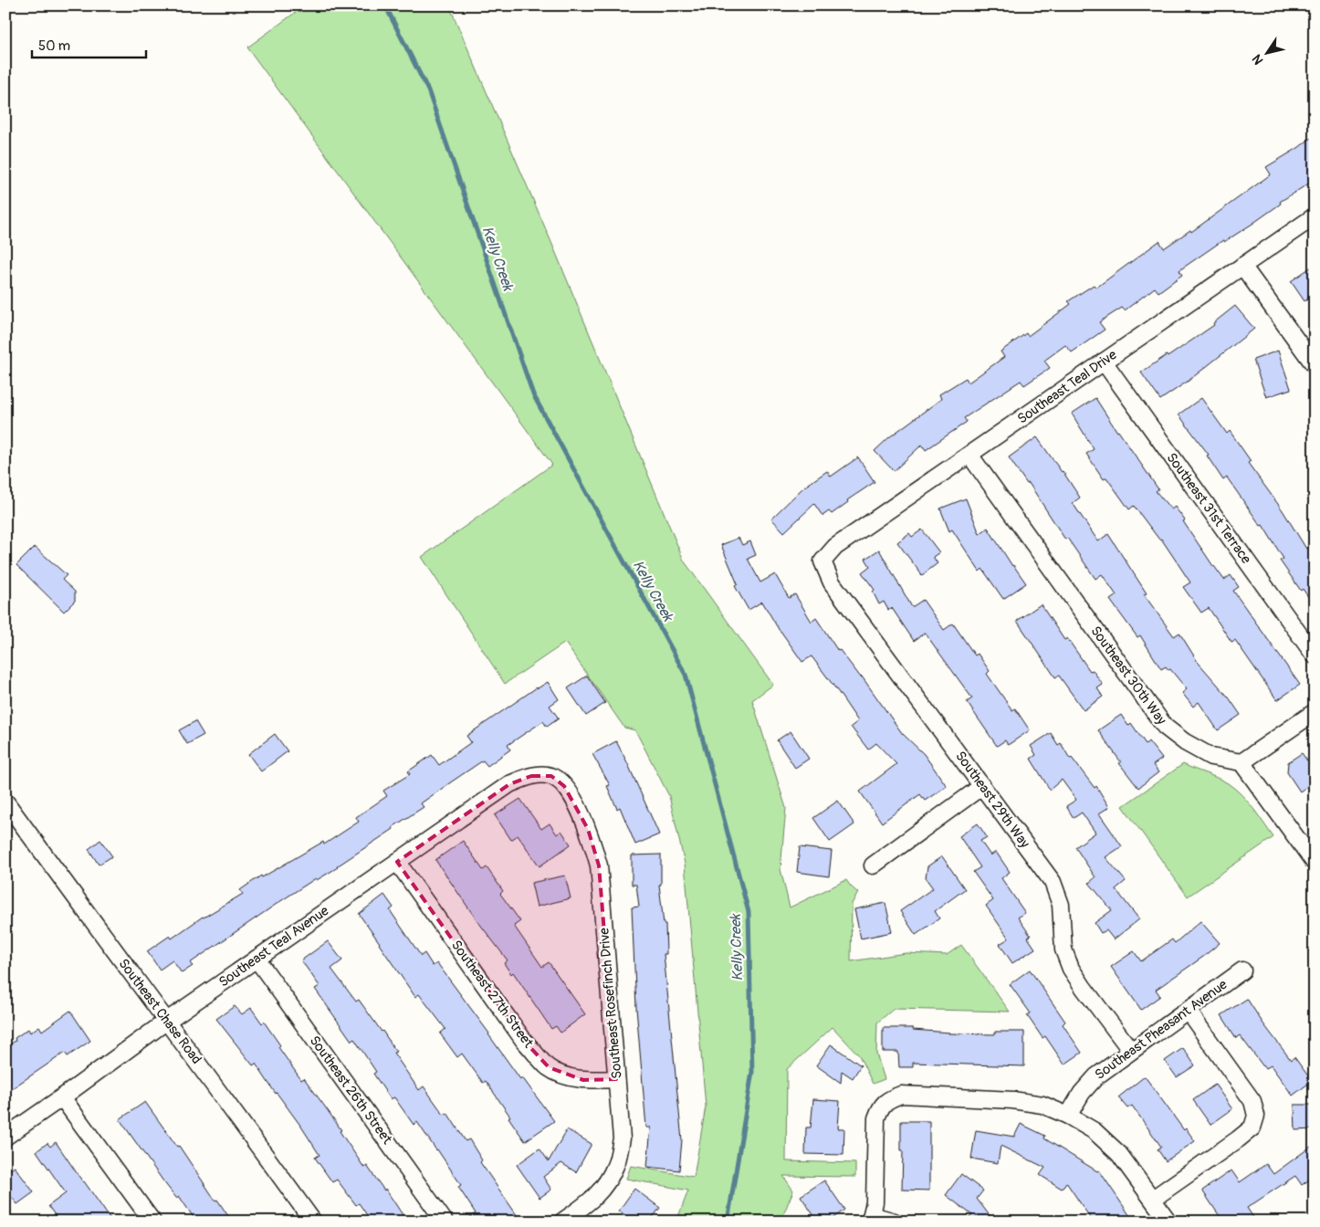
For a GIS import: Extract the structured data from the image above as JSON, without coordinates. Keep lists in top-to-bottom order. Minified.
{"streets":{"street":["Southeast Teal Drive","Southeast 31st Terrace","Southeast 30th Way","Southeast 29th Way","Southeast Teal Avenue","Southeast 27th Street","Southeast Rosefinch Drive","Southeast Chase Road","Southeast Pheasant Avenue","Southeast 26th Street"]},"crossings":[["Southeast Teal Drive","Southeast 31st Terrace"],["Southeast Teal Drive","Southeast 30th Way"],["Southeast Teal Drive","Southeast 29th Way"],["Southeast 29th Way","Southeast Pheasant Avenue"],["Southeast Teal Avenue","Southeast 27th Street"],["Southeast Teal Avenue","Southeast Rosefinch Drive"],["Southeast Teal Avenue","Southeast Chase Road"],["Southeast Teal Avenue","Southeast 26th Street"],["Southeast 27th Street","Southeast Rosefinch Drive"]],"water":["Kelly Creek"],"scale_bar":"50 m","north":"bottom left"}
